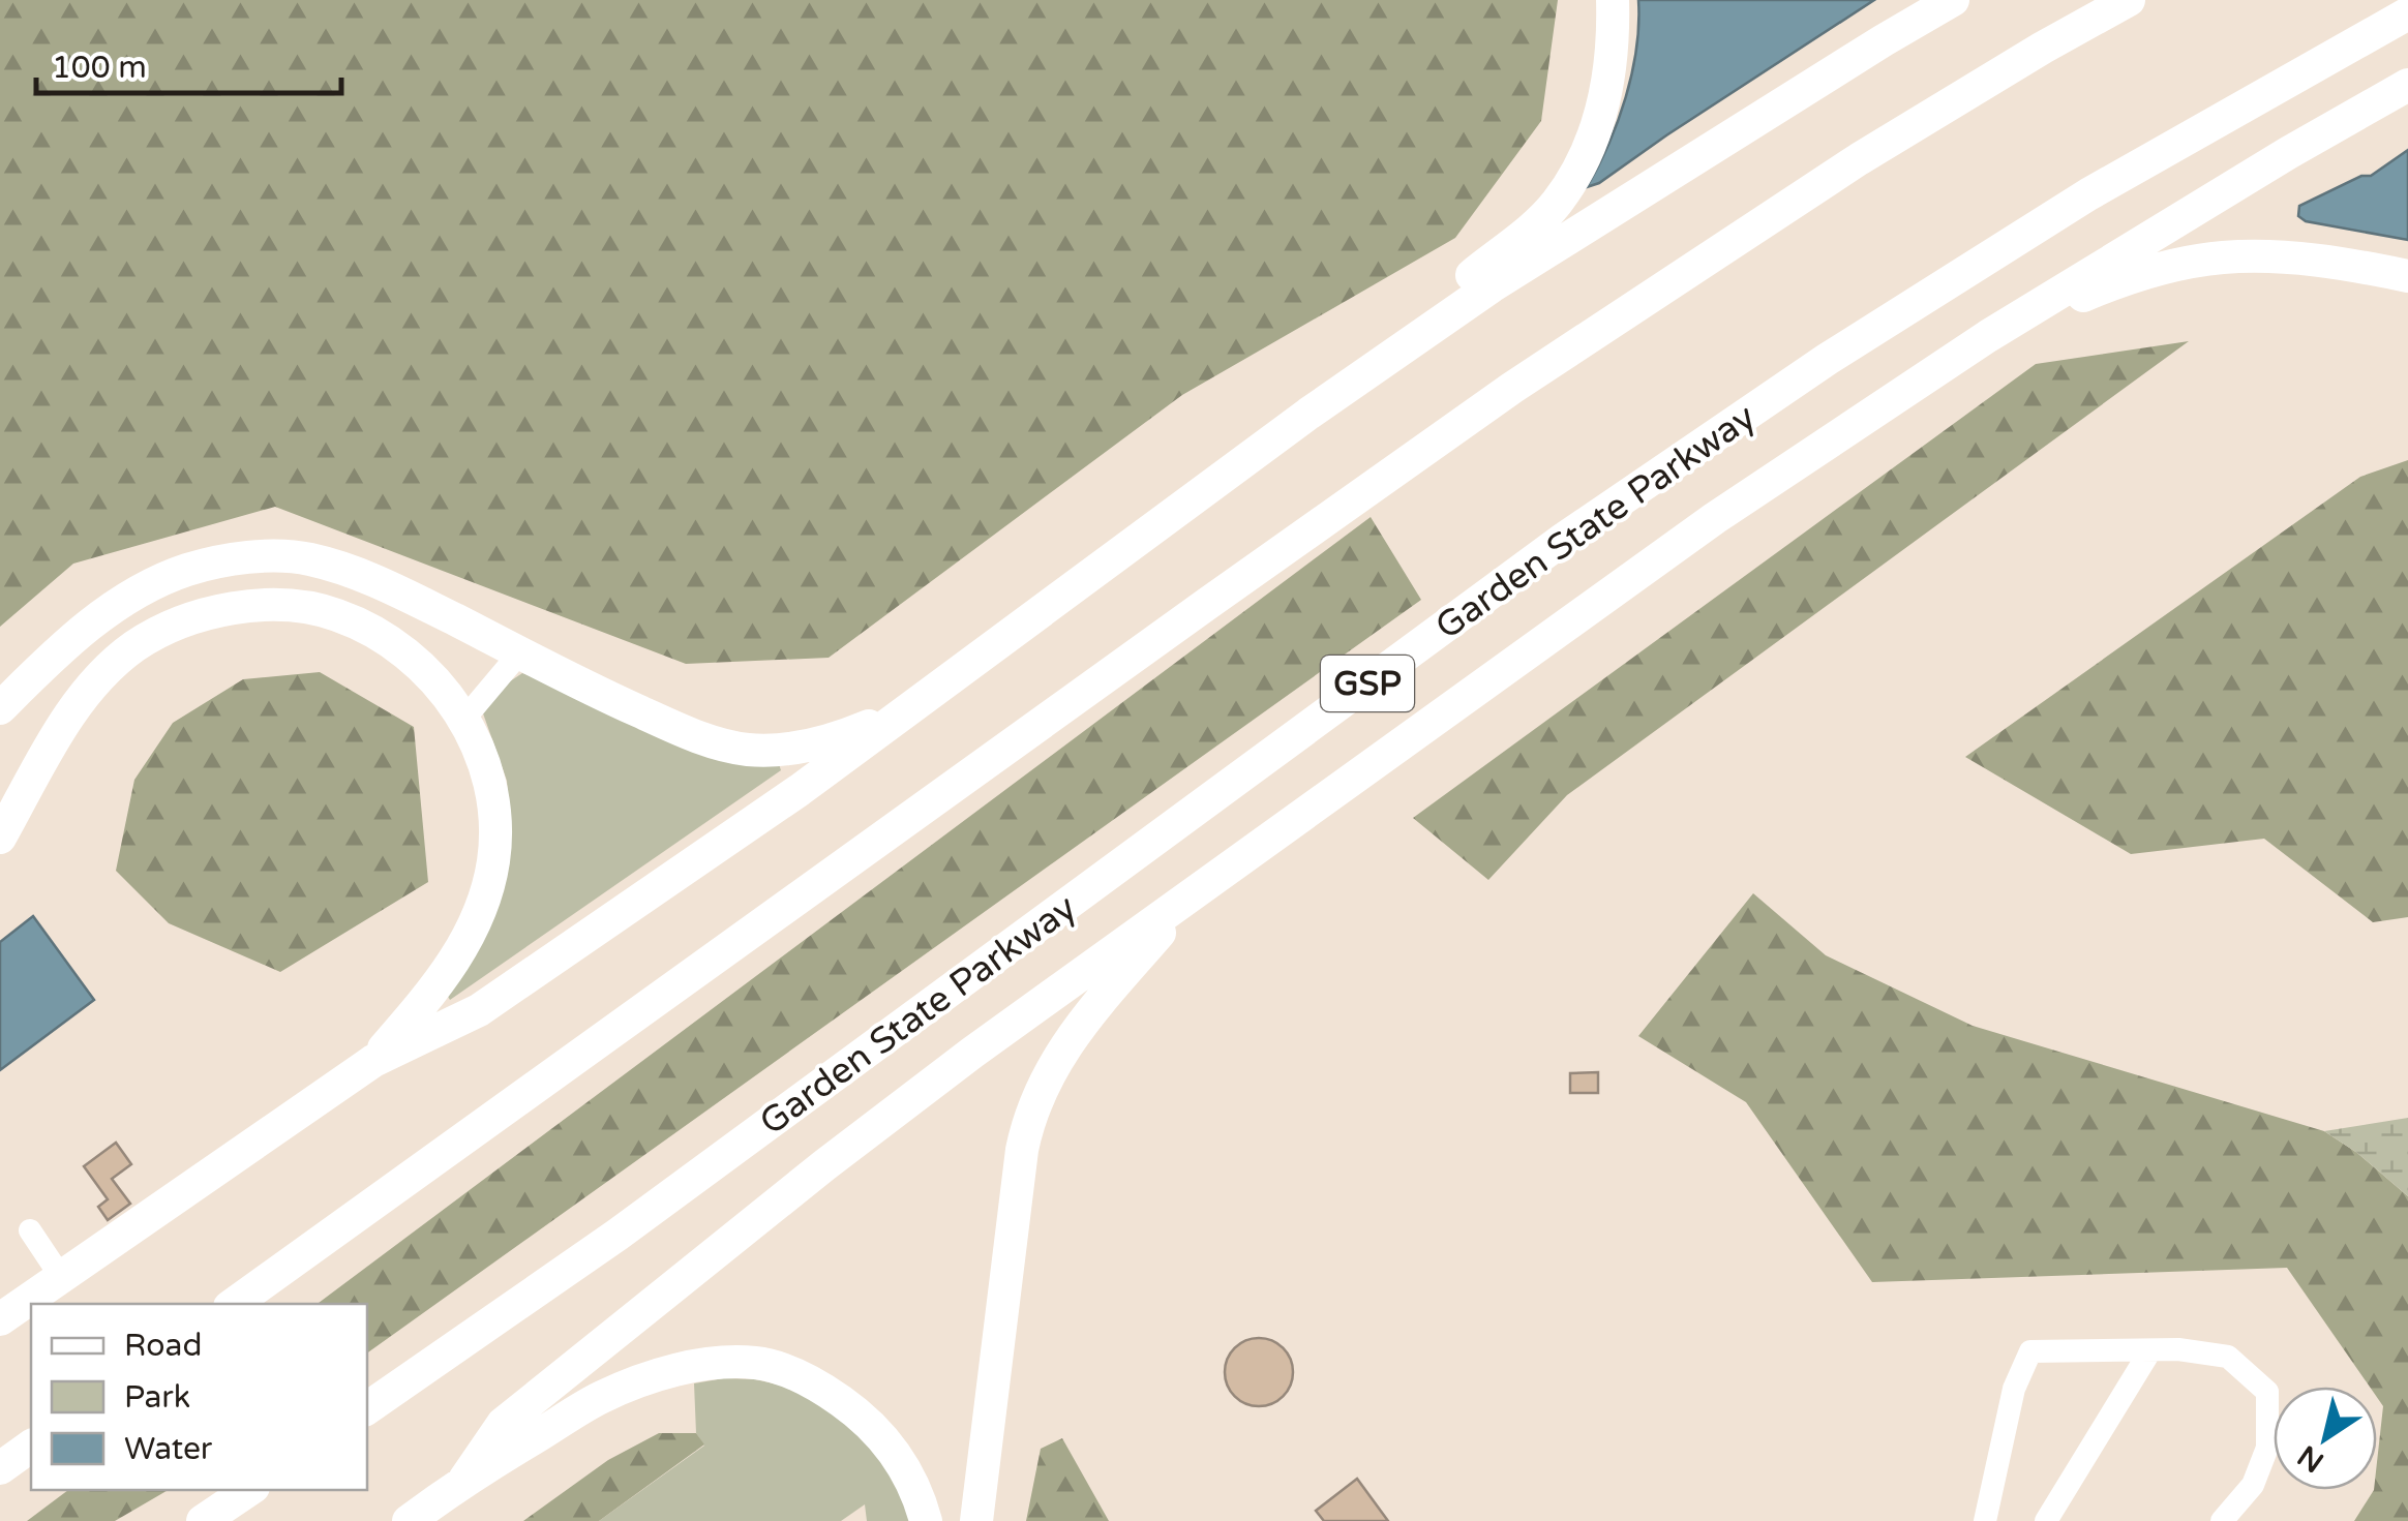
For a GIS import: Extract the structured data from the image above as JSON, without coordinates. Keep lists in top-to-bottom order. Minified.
{"streets":{"highway":["Garden State Parkway","GSP"]},"legend":["Road","Park","Water"],"scale_bar":"100 m","north":"bottom left"}
